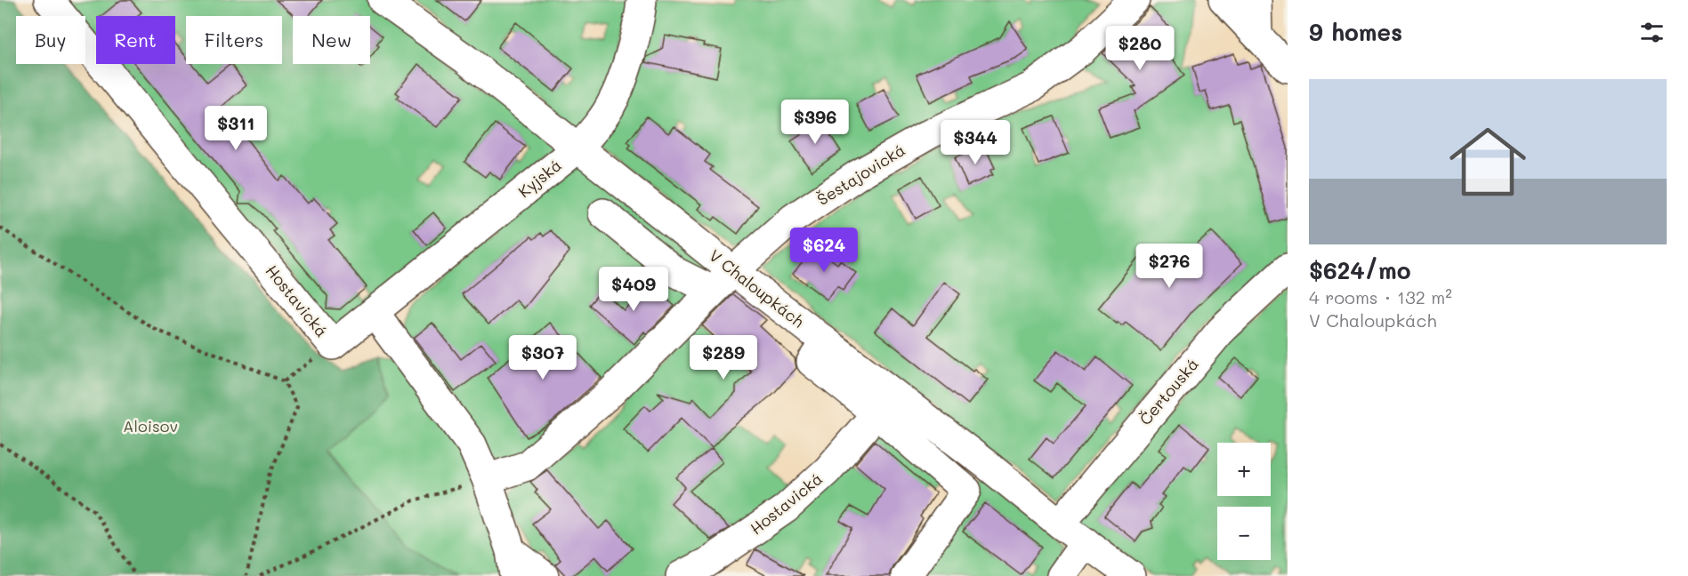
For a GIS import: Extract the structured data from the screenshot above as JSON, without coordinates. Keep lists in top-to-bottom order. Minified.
{"streets":{"street":["Šestajovická","Kyjská","V Chaloupkách","Hostavická","Čertouská"]},"crossings":[["Šestajovická","V Chaloupkách"],["Kyjská","V Chaloupkách"],["Kyjská","Hostavická"],["V Chaloupkách","Čertouská"]],"parks":["Aloisov"],"page":{"heading":"9 homes","chip":["Buy","Rent","Filters","New"],"price":["$280","$396","$311","$344","$624","$276","$409","$307","$289"],"list":[{"name":"$624/mo","note":"4 rooms · 132 m² · V Chaloupkách"}],"map_buttons":["+","−"]}}
